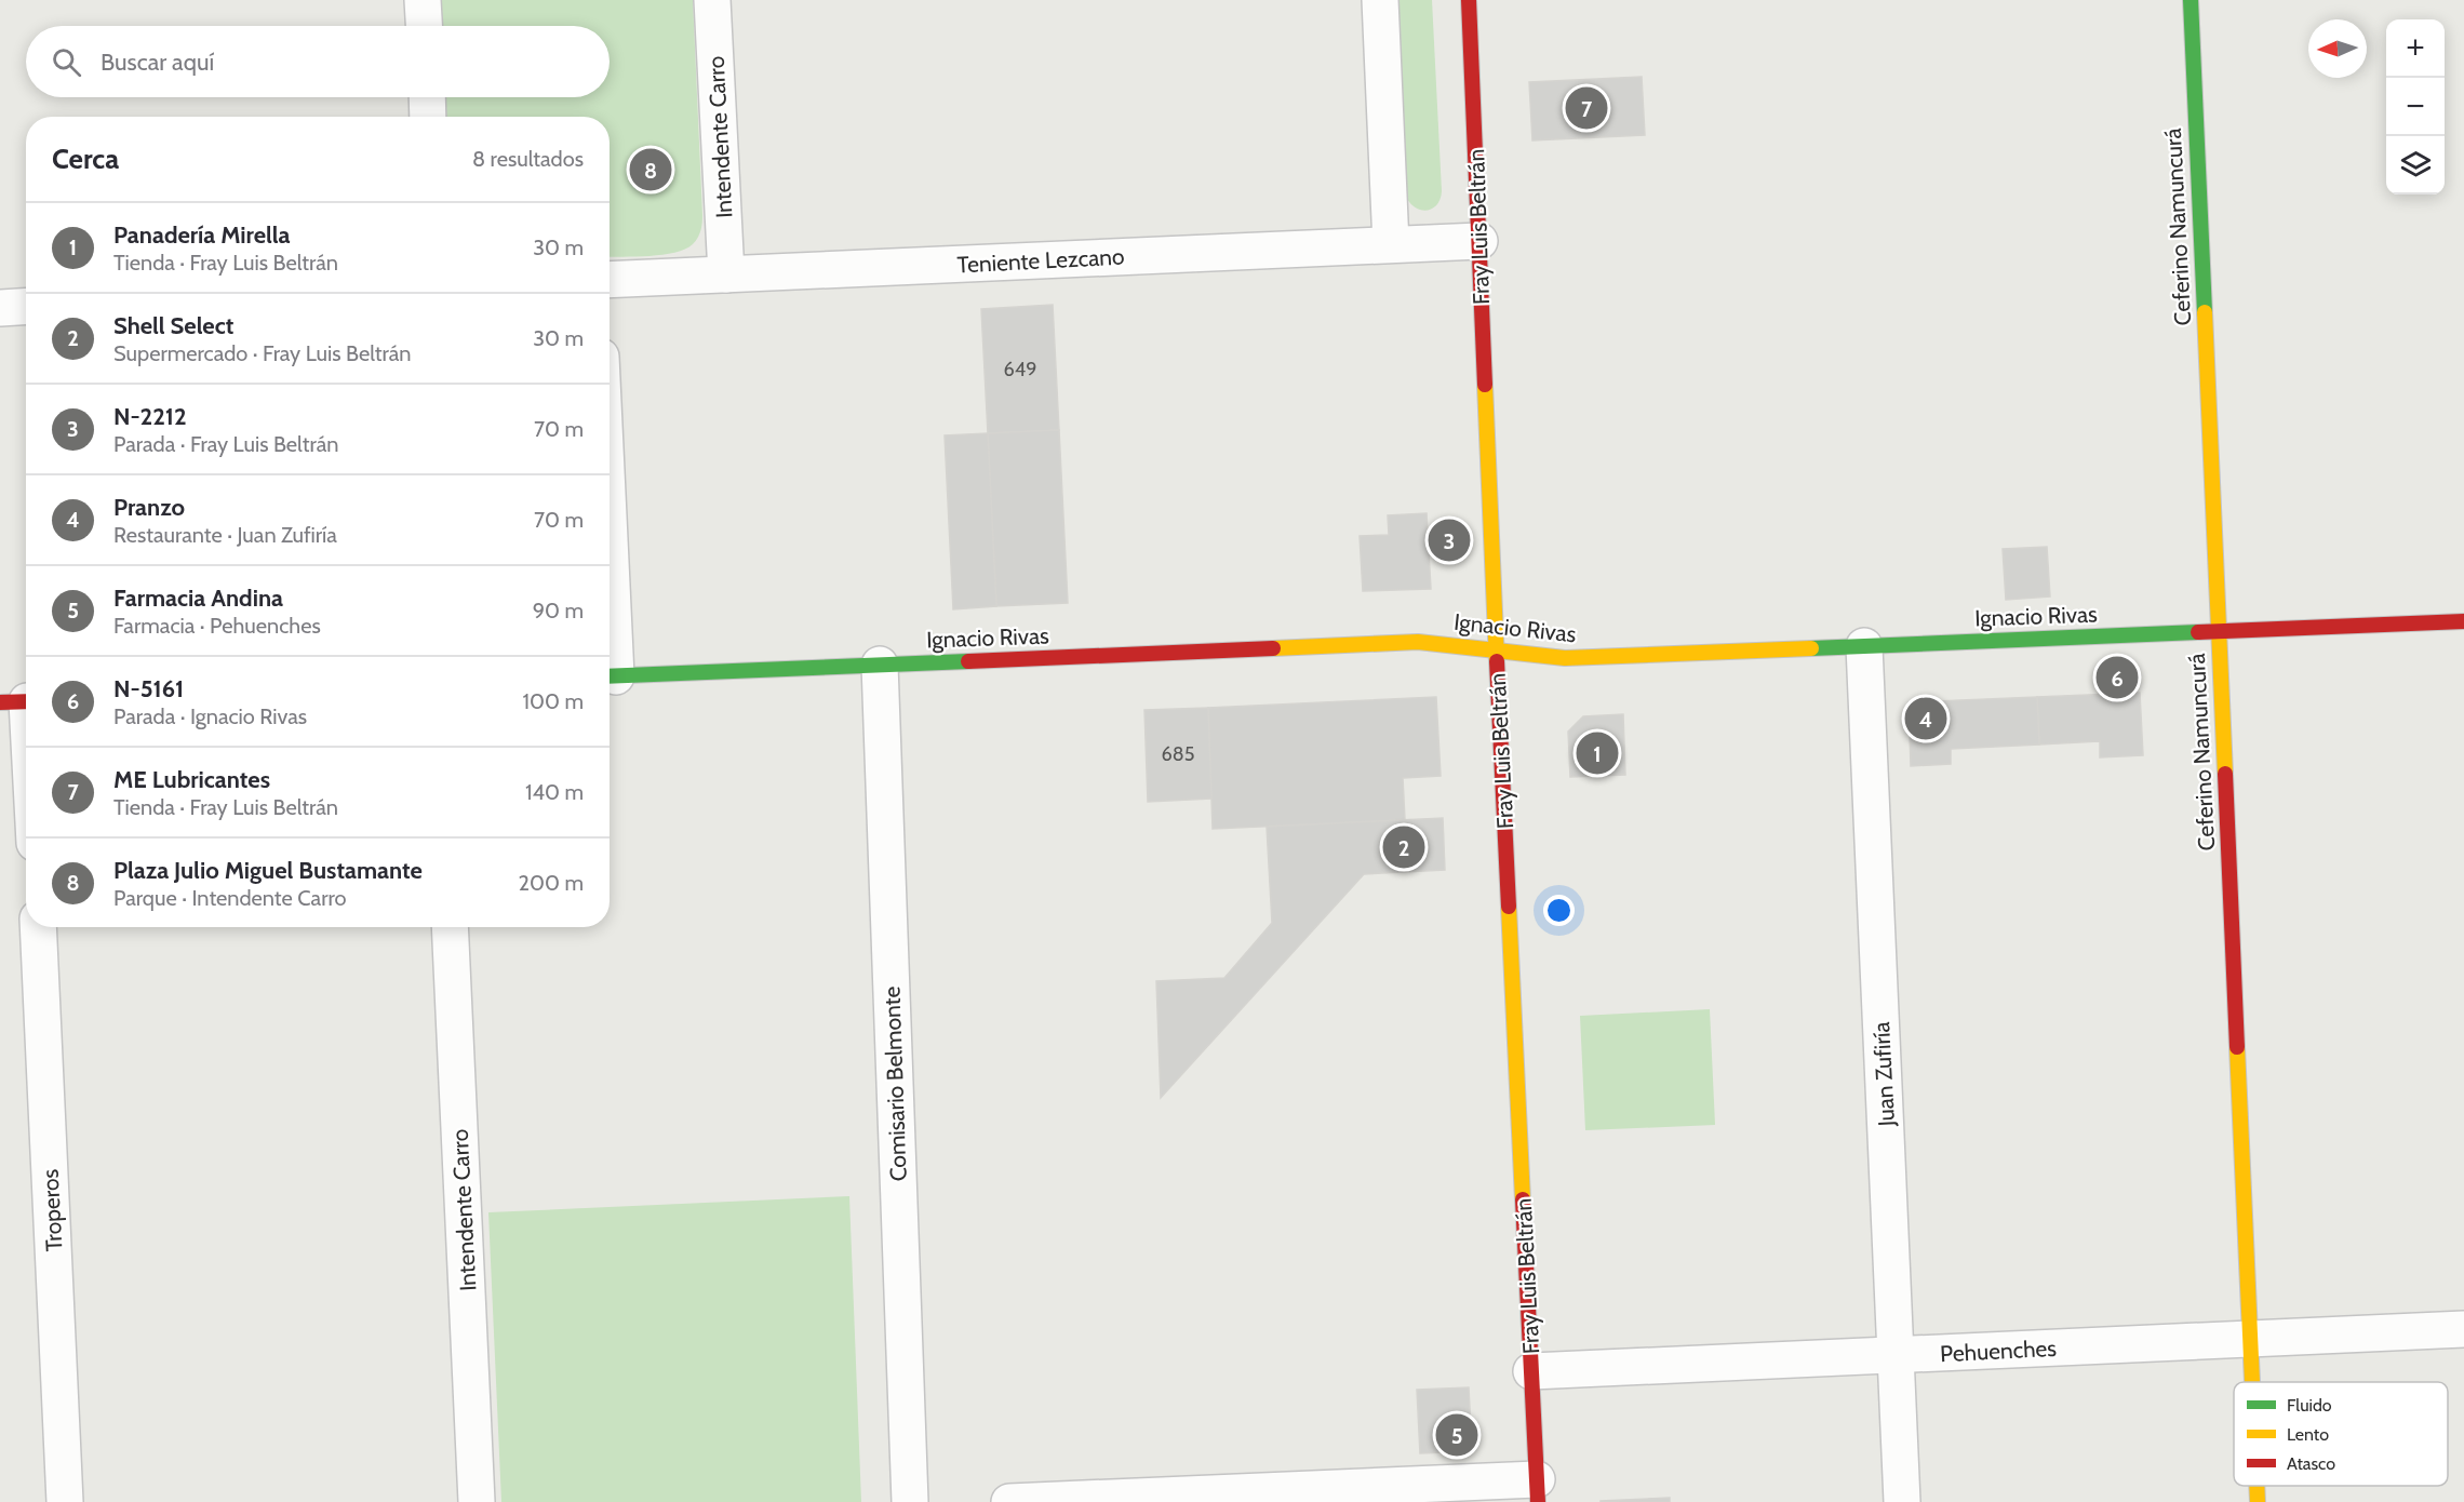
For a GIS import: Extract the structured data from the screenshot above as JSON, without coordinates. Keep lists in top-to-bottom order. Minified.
{"streets":{"main road":["Fray Luis Beltrán","Ceferino Namuncurá","Ignacio Rivas"],"street":["Intendente Carro","Teniente Lezcano","Juan Zufiría","Comisario Belmonte","Troperos","Pehuenches"]},"crossings":[["Intendente Carro","Teniente Lezcano"],["Fray Luis Beltrán","Teniente Lezcano"],["Fray Luis Beltrán","Ignacio Rivas"],["Fray Luis Beltrán","Pehuenches"],["Ceferino Namuncurá","Ignacio Rivas"],["Ceferino Namuncurá","Pehuenches"],["Ignacio Rivas","Juan Zufiría"],["Ignacio Rivas","Comisario Belmonte"],["Juan Zufiría","Pehuenches"]],"house_numbers":["649","685"],"legend":["Fluido","Lento","Atasco"],"north":"left","page":{"map_buttons":["+","−"],"search":"Buscar aquí","pins":["7","8","3","6","4","1","2","5"],"heading":["Cerca","8 resultados"],"list":[{"mark":"1","name":"Panadería Mirella","note":"Tienda · Fray Luis Beltrán","value":"30 m"},{"mark":"2","name":"Shell Select","note":"Supermercado · Fray Luis Beltrán","value":"30 m"},{"mark":"3","name":"N-2212","note":"Parada · Fray Luis Beltrán","value":"70 m"},{"mark":"4","name":"Pranzo","note":"Restaurante · Juan Zufiría","value":"70 m"},{"mark":"5","name":"Farmacia Andina","note":"Farmacia · Pehuenches","value":"90 m"},{"mark":"6","name":"N-5161","note":"Parada · Ignacio Rivas","value":"100 m"},{"mark":"7","name":"ME Lubricantes","note":"Tienda · Fray Luis Beltrán","value":"140 m"},{"mark":"8","name":"Plaza Julio Miguel Bustamante","note":"Parque · Intendente Carro","value":"200 m"}]}}
